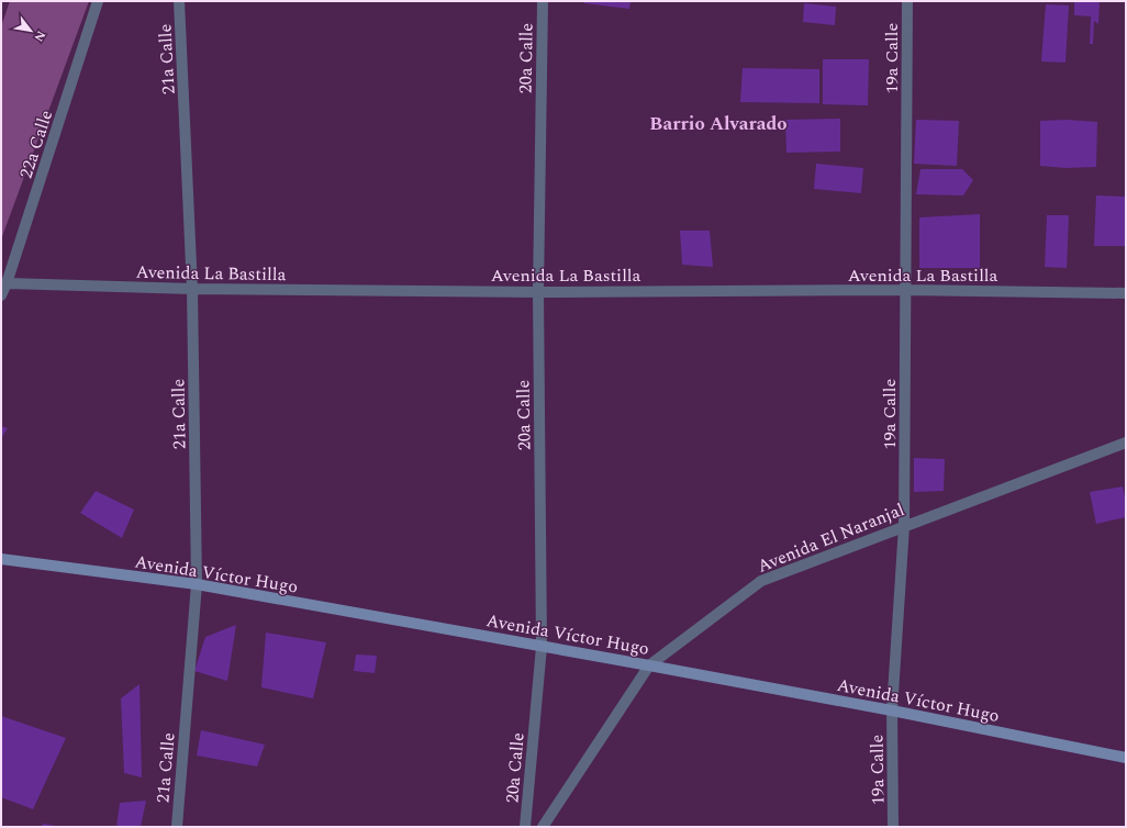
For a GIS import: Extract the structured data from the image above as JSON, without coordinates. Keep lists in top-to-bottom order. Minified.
{"streets":{"street":["20a Calle","19a Calle","21a Calle","22a Calle","Avenida La Bastilla","Avenida El Naranjal","Avenida Víctor Hugo"]},"crossings":[["20a Calle","Avenida La Bastilla"],["20a Calle","Avenida Víctor Hugo"],["19a Calle","Avenida La Bastilla"],["19a Calle","Avenida El Naranjal"],["19a Calle","Avenida Víctor Hugo"],["21a Calle","Avenida La Bastilla"],["21a Calle","Avenida Víctor Hugo"],["22a Calle","Avenida La Bastilla"],["Avenida El Naranjal","Avenida Víctor Hugo"]],"districts":["Barrio Alvarado"],"north":"bottom right"}
